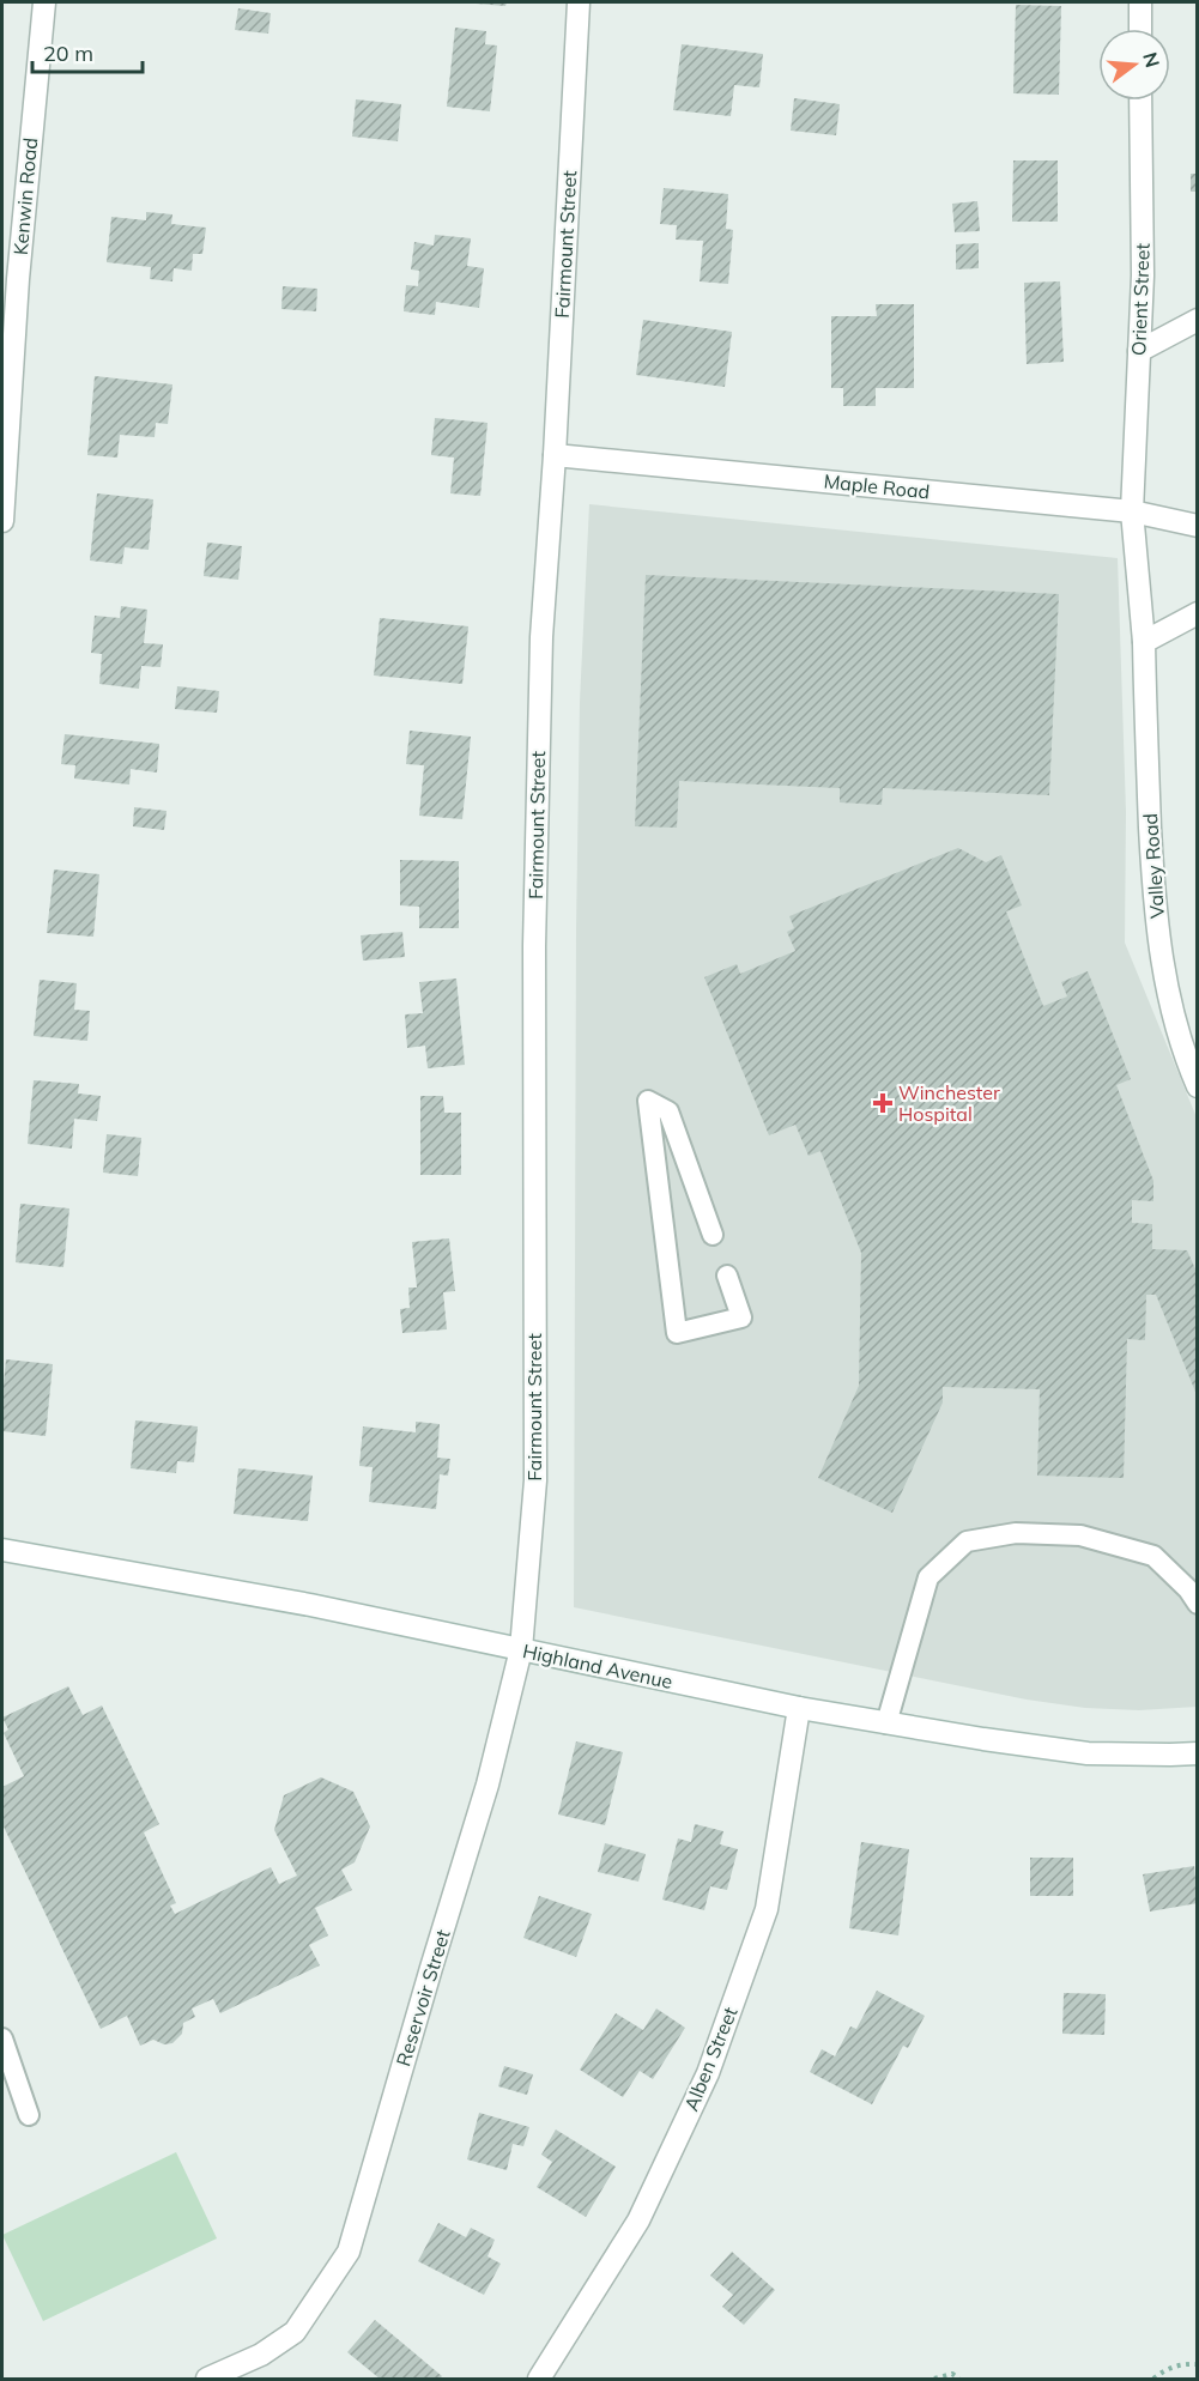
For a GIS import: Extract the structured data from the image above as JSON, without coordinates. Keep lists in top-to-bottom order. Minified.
{"streets":{"street":["Kenwin Road","Fairmount Street","Orient Street","Maple Road","Valley Road","Highland Avenue","Reservoir Street","Alben Street"]},"crossings":[["Fairmount Street","Maple Road"],["Fairmount Street","Highland Avenue"],["Fairmount Street","Reservoir Street"],["Orient Street","Maple Road"],["Orient Street","Valley Road"],["Maple Road","Valley Road"],["Highland Avenue","Reservoir Street"],["Highland Avenue","Alben Street"]],"places":{"health":["Winchester Hospital"]},"scale_bar":"20 m","north":"right"}
